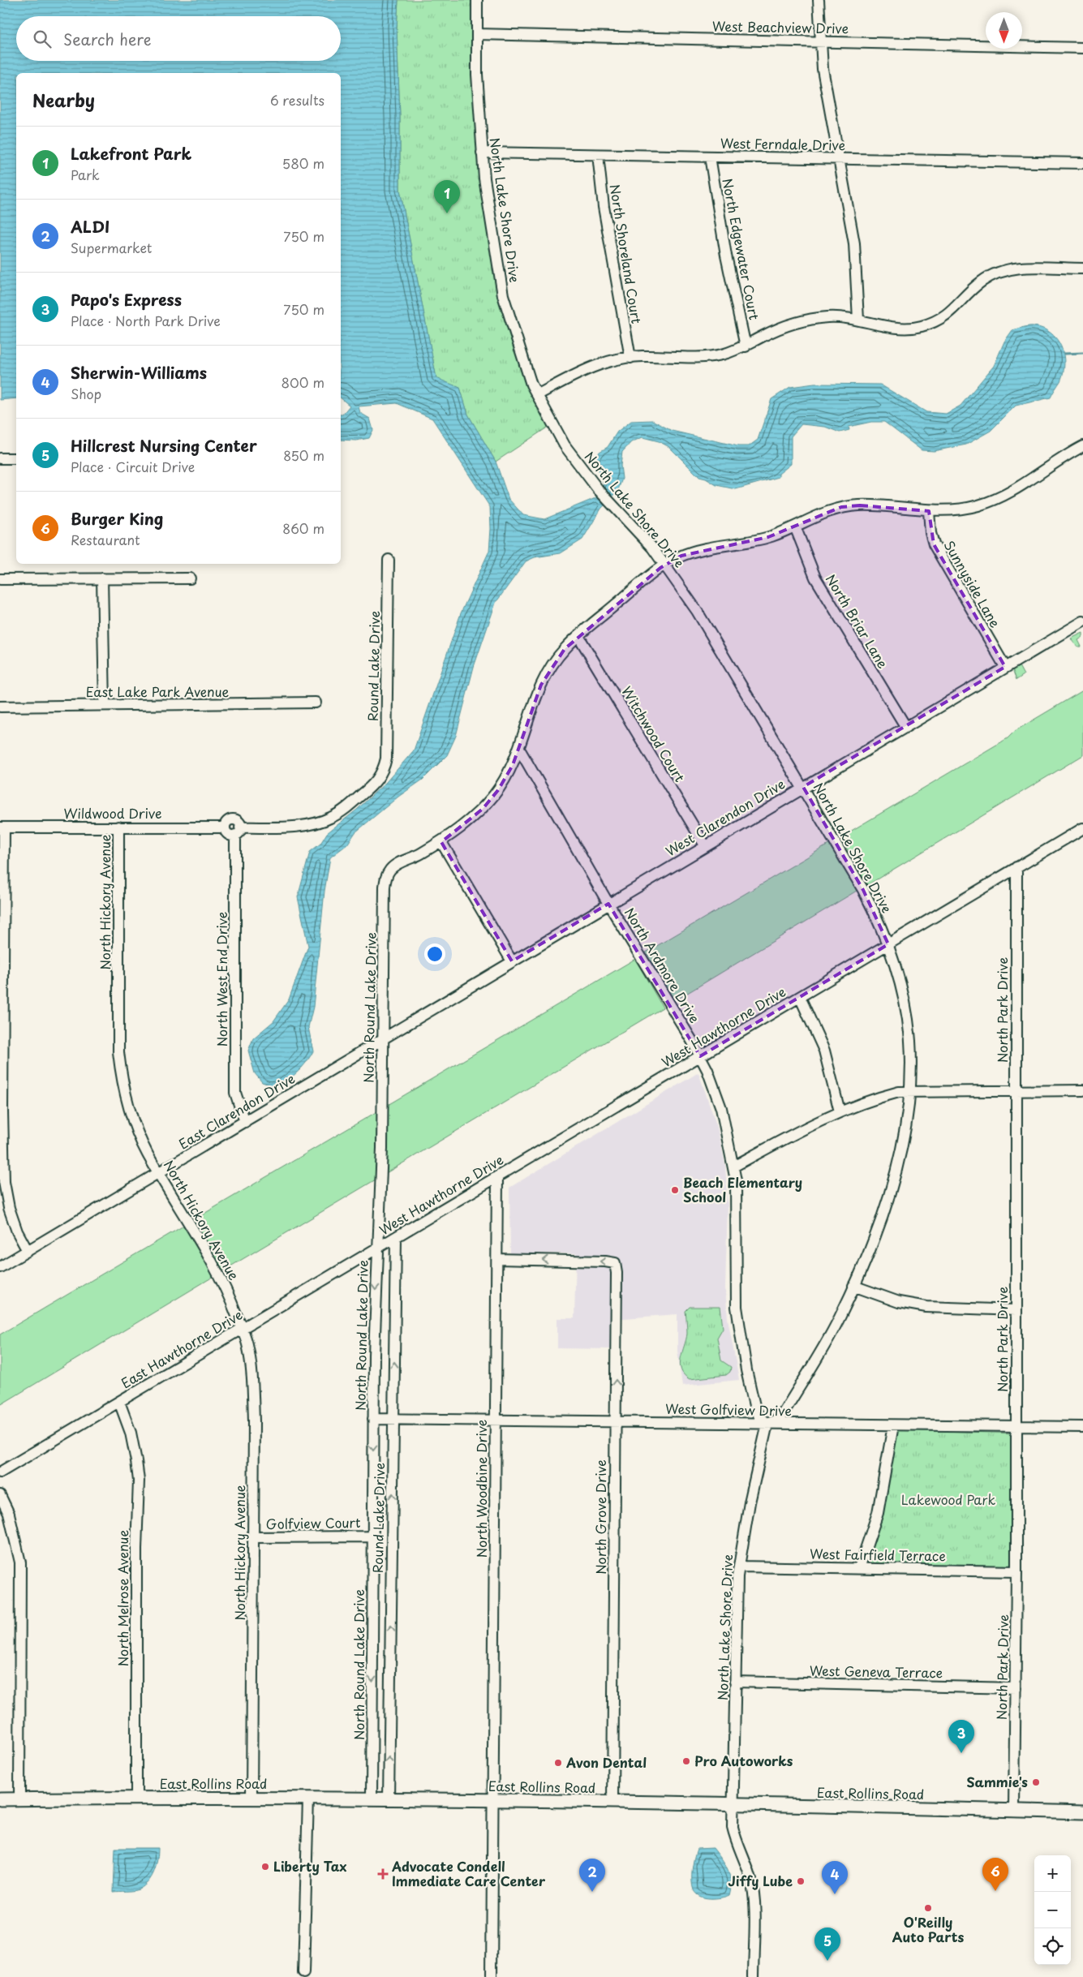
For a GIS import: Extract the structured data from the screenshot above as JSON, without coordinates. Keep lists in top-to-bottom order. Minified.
{"streets":{"main road":["East Rollins Road"],"street":["West Beachview Drive","West Ferndale Drive","North Lake Shore Drive","North Edgewater Court","North Shoreland Court","Sunnyside Lane","North Briar Lane","Round Lake Drive","East Lake Park Avenue","Witchwood Court","Wildwood Drive","West Clarendon Drive","North Hickory Avenue","North Ardmore Drive","North West End Drive","North Round Lake Drive","North Park Drive","West Hawthorne Drive","East Clarendon Drive","East Hawthorne Drive","West Golfview Drive","North Woodbine Drive","North Grove Drive","Golfview Court","West Fairfield Terrace","North Melrose Avenue","West Geneva Terrace"]},"crossings":[["West Beachview Drive","North Lake Shore Drive"],["West Ferndale Drive","North Lake Shore Drive"],["West Ferndale Drive","North Edgewater Court"],["West Ferndale Drive","North Shoreland Court"],["North Lake Shore Drive","West Clarendon Drive"],["North Lake Shore Drive","North Ardmore Drive"],["North Lake Shore Drive","West Hawthorne Drive"],["North Lake Shore Drive","West Golfview Drive"],["North Lake Shore Drive","West Fairfield Terrace"],["North Lake Shore Drive","West Geneva Terrace"],["North Lake Shore Drive","East Rollins Road"],["Sunnyside Lane","West Clarendon Drive"],["North Briar Lane","West Clarendon Drive"],["Round Lake Drive","Wildwood Drive"],["Round Lake Drive","West Hawthorne Drive"],["Round Lake Drive","West Golfview Drive"],["Round Lake Drive","East Rollins Road"],["Witchwood Court","West Clarendon Drive"],["Wildwood Drive","North Hickory Avenue"],["Wildwood Drive","North West End Drive"],["West Clarendon Drive","North Ardmore Drive"],["West Clarendon Drive","North Round Lake Drive"],["West Clarendon Drive","East Clarendon Drive"],["North Hickory Avenue","East Clarendon Drive"],["North Hickory Avenue","East Hawthorne Drive"],["North Hickory Avenue","Golfview Court"],["North Hickory Avenue","East Rollins Road"],["North Ardmore Drive","West Hawthorne Drive"],["North Ardmore Drive","West Golfview Drive"],["North West End Drive","East Clarendon Drive"],["North Round Lake Drive","West Hawthorne Drive"],["North Round Lake Drive","East Clarendon Drive"],["North Round Lake Drive","East Hawthorne Drive"],["North Round Lake Drive","West Golfview Drive"],["North Round Lake Drive","Golfview Court"],["North Round Lake Drive","East Rollins Road"],["North Park Drive","West Hawthorne Drive"],["North Park Drive","West Golfview Drive"],["North Park Drive","West Fairfield Terrace"],["North Park Drive","West Geneva Terrace"],["North Park Drive","East Rollins Road"],["West Hawthorne Drive","East Hawthorne Drive"],["West Hawthorne Drive","North Woodbine Drive"],["East Hawthorne Drive","North Melrose Avenue"],["West Golfview Drive","North Woodbine Drive"],["West Golfview Drive","North Grove Drive"],["North Woodbine Drive","North Grove Drive"],["North Woodbine Drive","East Rollins Road"],["North Grove Drive","East Rollins Road"],["North Melrose Avenue","East Rollins Road"]],"one_way":["Round Lake Drive","North Round Lake Drive"],"parks":["Lakewood Park"],"places":{"other":["Beach Elementary School","Pro Autoworks","Avon Dental","Sammie's","Liberty Tax","Jiffy Lube","O'Reilly Auto Parts"],"health":["Advocate Condell Immediate Care Center"]},"north":"bottom","page":{"search":"Search here","heading":["Nearby","6 results"],"list":[{"mark":"1","name":"Lakefront Park","note":"Park","value":"580 m"},{"mark":"2","name":"ALDI","note":"Supermarket","value":"750 m"},{"mark":"3","name":"Papo's Express","note":"Place · North Park Drive","value":"750 m"},{"mark":"4","name":"Sherwin-Williams","note":"Shop","value":"800 m"},{"mark":"5","name":"Hillcrest Nursing Center","note":"Place · Circuit Drive","value":"850 m"},{"mark":"6","name":"Burger King","note":"Restaurant","value":"860 m"}],"pins":["1","3","6","2","4","5"],"map_buttons":["+","−"]}}
